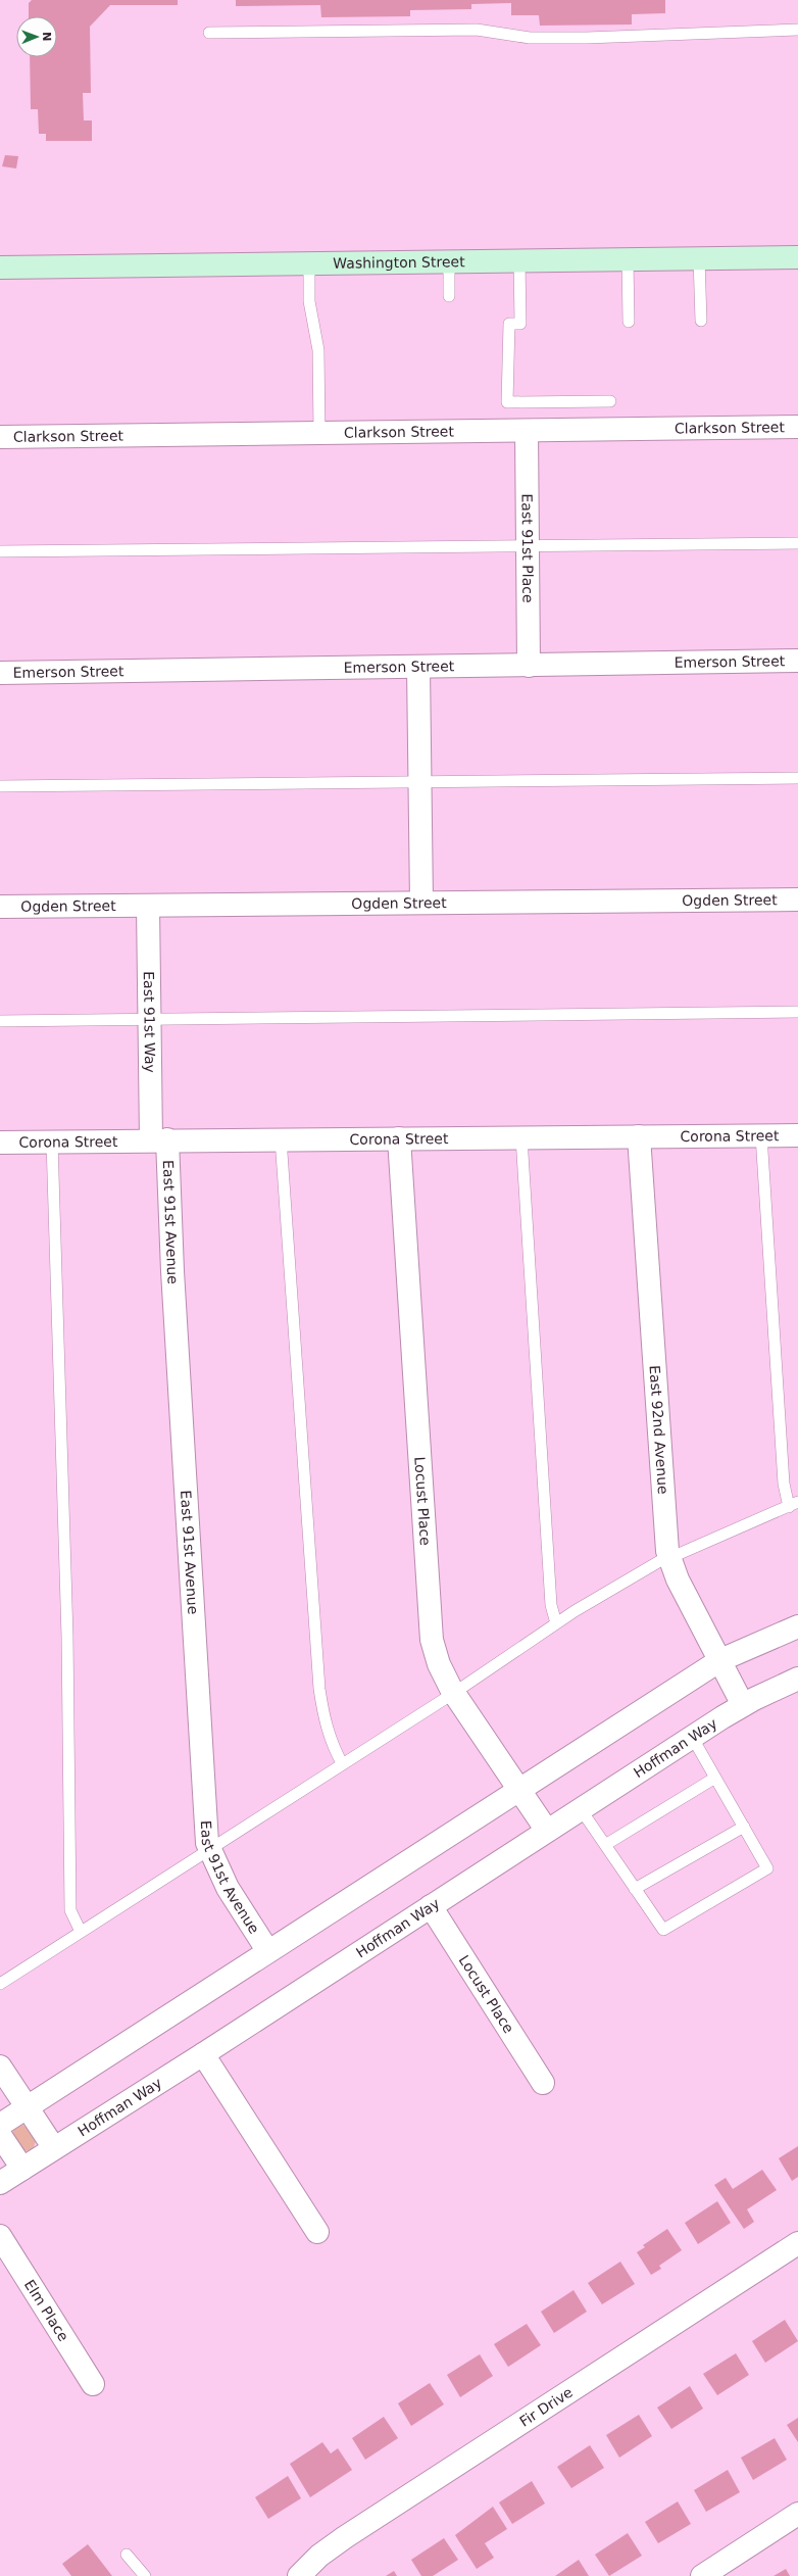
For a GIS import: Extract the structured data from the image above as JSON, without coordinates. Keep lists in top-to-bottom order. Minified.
{"streets":{"main road":["Washington Street"],"street":["Clarkson Street","East 91st Place","Emerson Street","Ogden Street","East 91st Way","Corona Street","East 91st Avenue","East 92nd Avenue","Locust Place","Hoffman Way","Elm Place","Fir Drive"]},"crossings":[["Clarkson Street","East 91st Place"],["East 91st Place","Emerson Street"],["Ogden Street","East 91st Way"],["East 91st Way","Corona Street"],["East 91st Way","East 91st Avenue"],["Corona Street","East 91st Avenue"],["Corona Street","East 92nd Avenue"],["Corona Street","Locust Place"],["East 92nd Avenue","Hoffman Way"],["Locust Place","Hoffman Way"]],"north":"right"}
